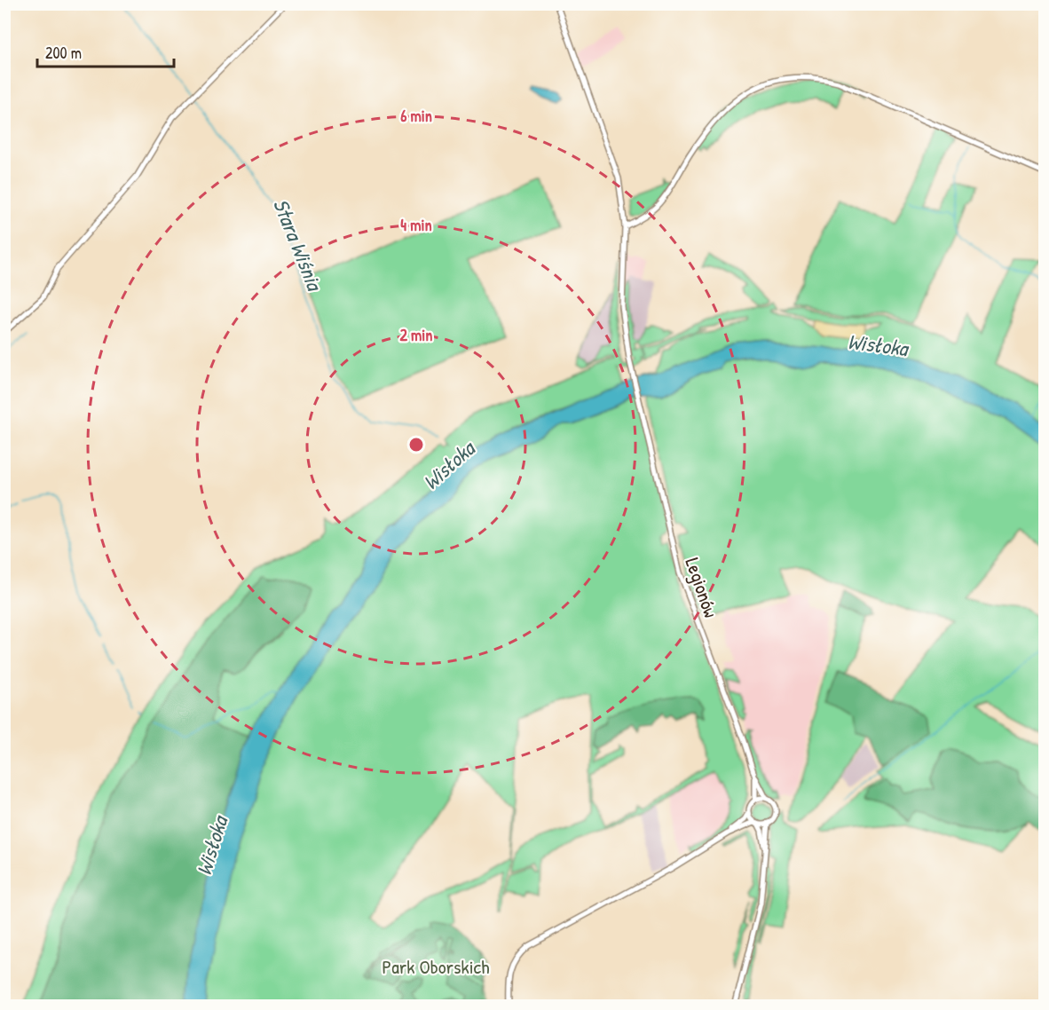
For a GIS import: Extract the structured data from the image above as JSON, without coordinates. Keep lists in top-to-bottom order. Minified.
{"streets":{"street":["Legionów"]},"water":["Stara Wiśnia","Wisłoka"],"parks":["Park Oborskich"],"scale_bar":"200 m","rings":["6 min","4 min","2 min"]}
